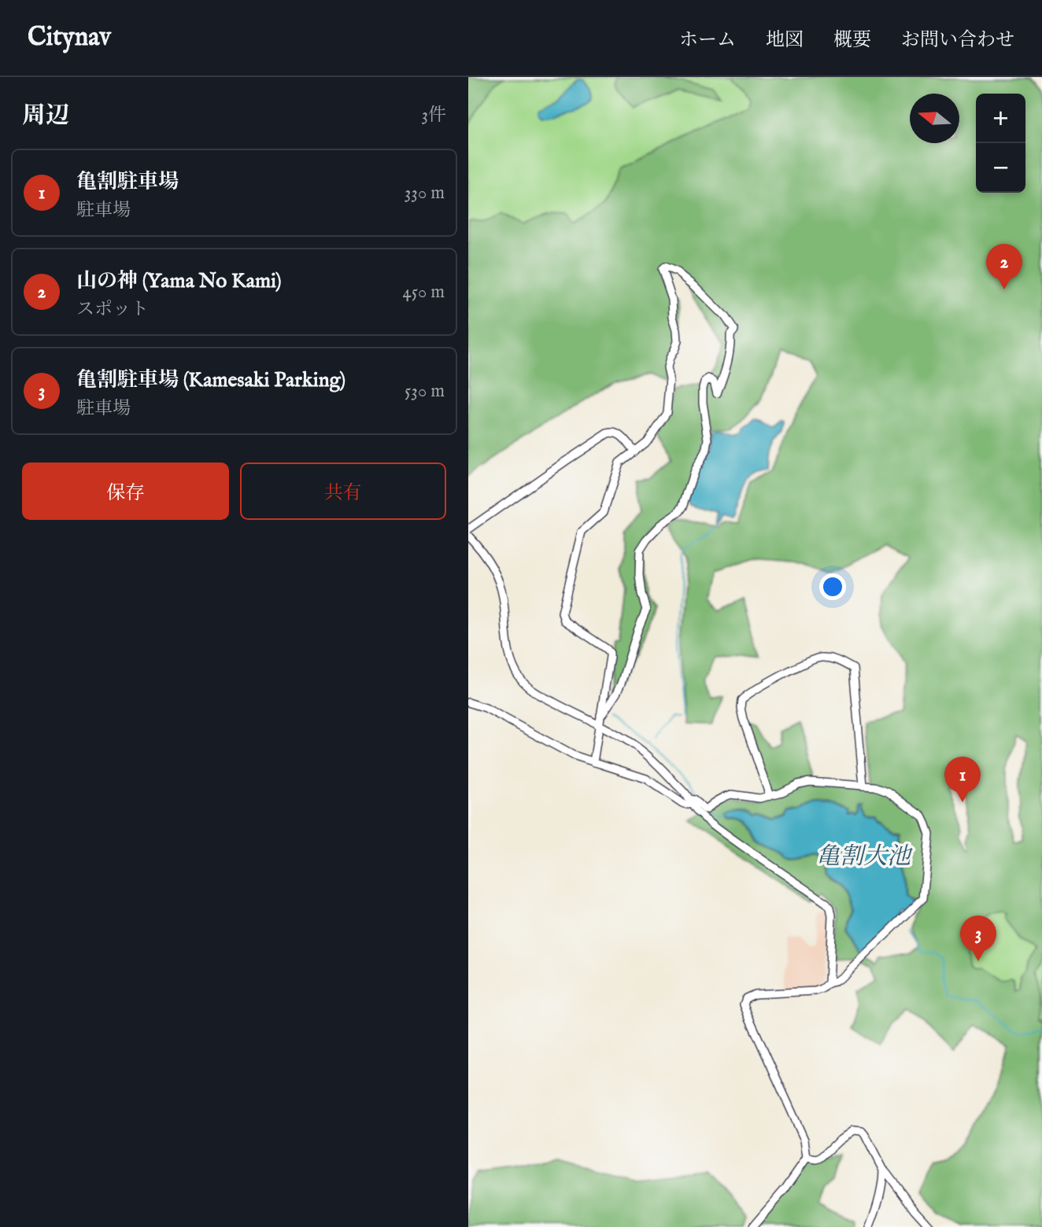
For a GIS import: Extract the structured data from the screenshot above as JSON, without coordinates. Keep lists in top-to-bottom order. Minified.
{"water":["亀割大池"],"north":"left","page":{"header":"Citynav","nav":["ホーム","地図","概要","お問い合わせ"],"heading":["周辺","3件"],"map_buttons":["+","−"],"list":[{"mark":"1","name":"亀割駐車場","note":"駐車場","value":"330 m"},{"mark":"2","name":"山の神 (Yama No Kami)","note":"スポット","value":"450 m"},{"mark":"3","name":"亀割駐車場 (Kamesaki Parking)","note":"駐車場","value":"530 m"}],"pins":["2","1","3"],"buttons":["保存","共有"]}}
